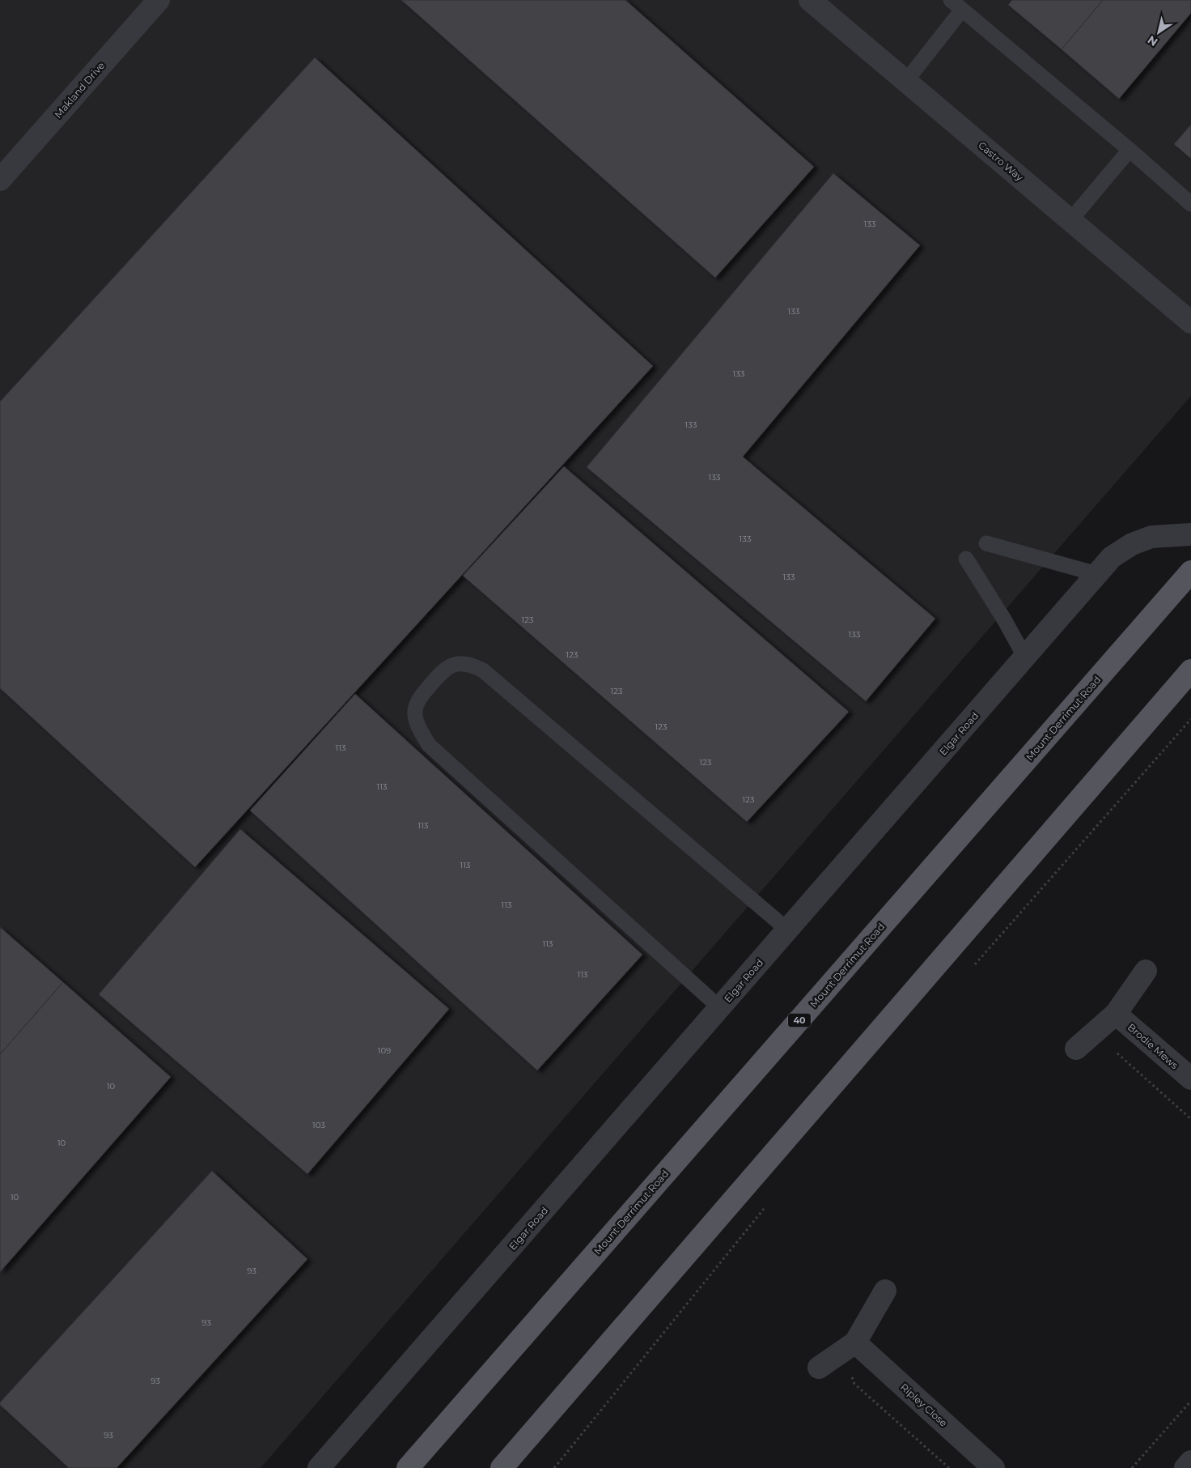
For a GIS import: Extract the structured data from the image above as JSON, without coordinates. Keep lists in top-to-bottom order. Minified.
{"streets":{"main road":["Mount Derrimut Road","40"],"street":["Makland Drive","Castro Way","Elgar Road","Brodie Mews","Ripley Close"]},"house_numbers":["133","133","133","133","133","133","133","123","133","123","123","123","113","123","113","123","113","113","113","113","113","109","10","103","10","10","93","93","93","93"],"north":"bottom left"}
